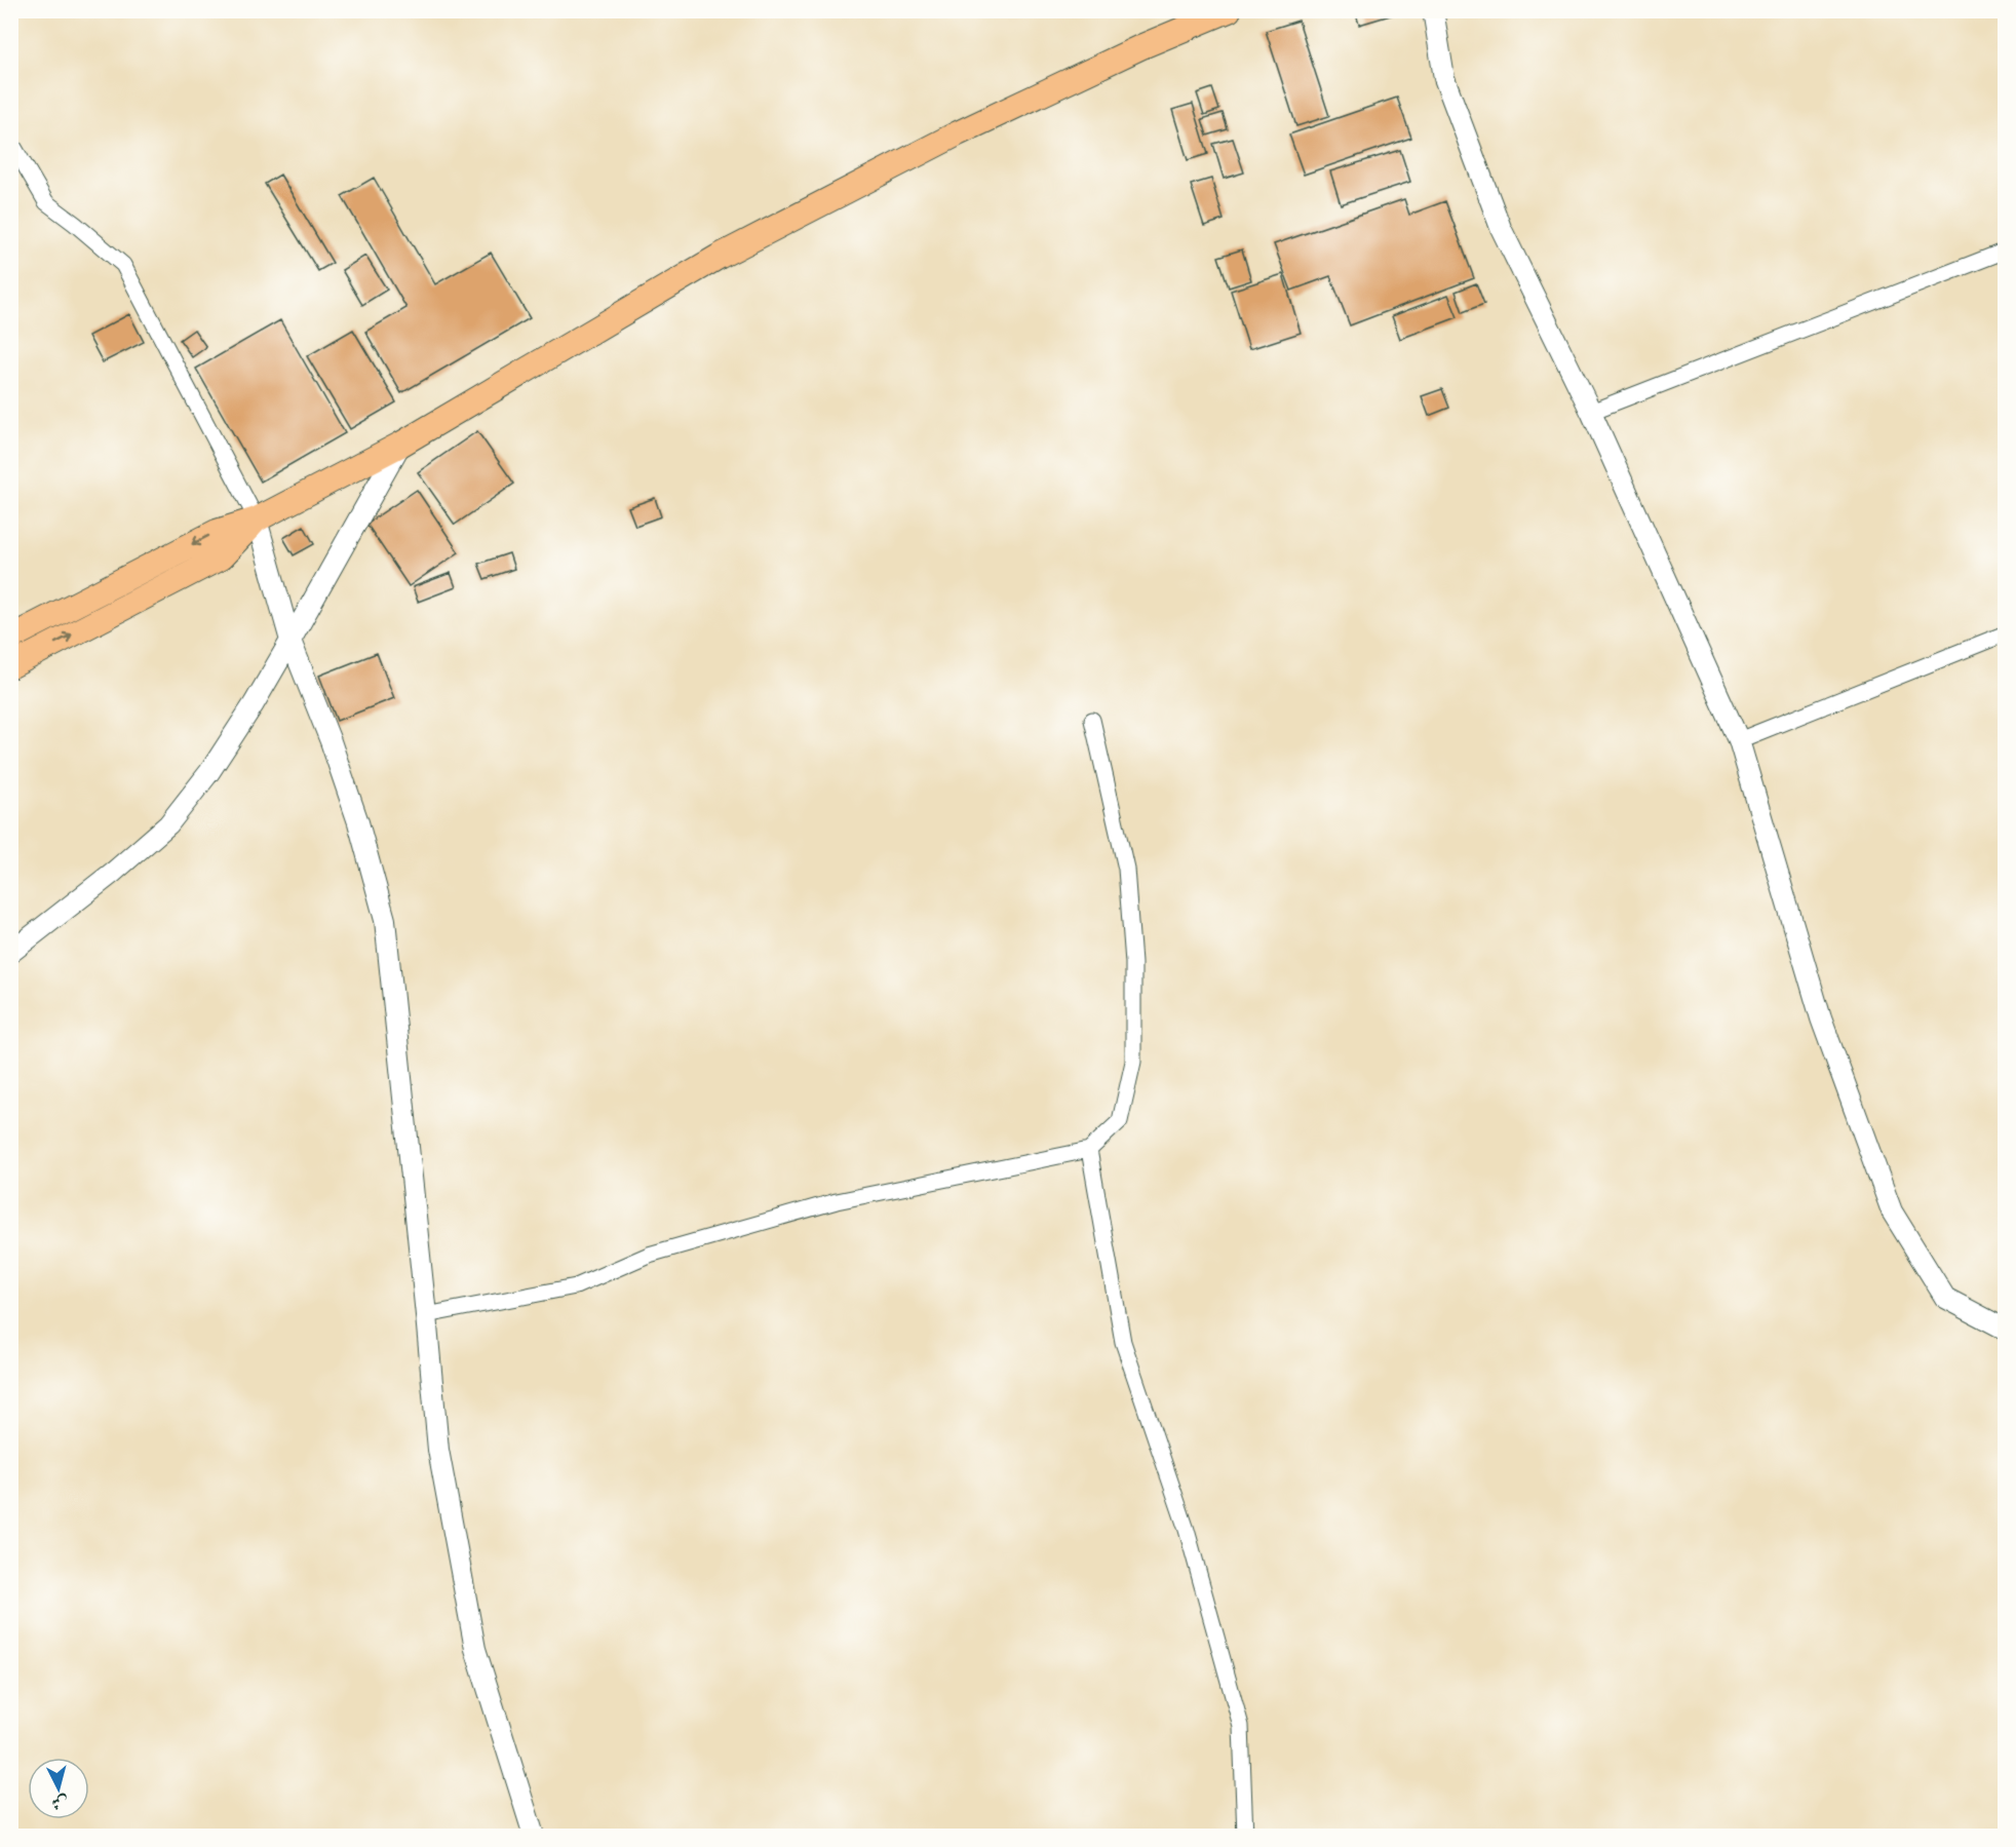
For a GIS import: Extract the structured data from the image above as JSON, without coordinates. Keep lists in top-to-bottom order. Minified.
{"north":"bottom"}
